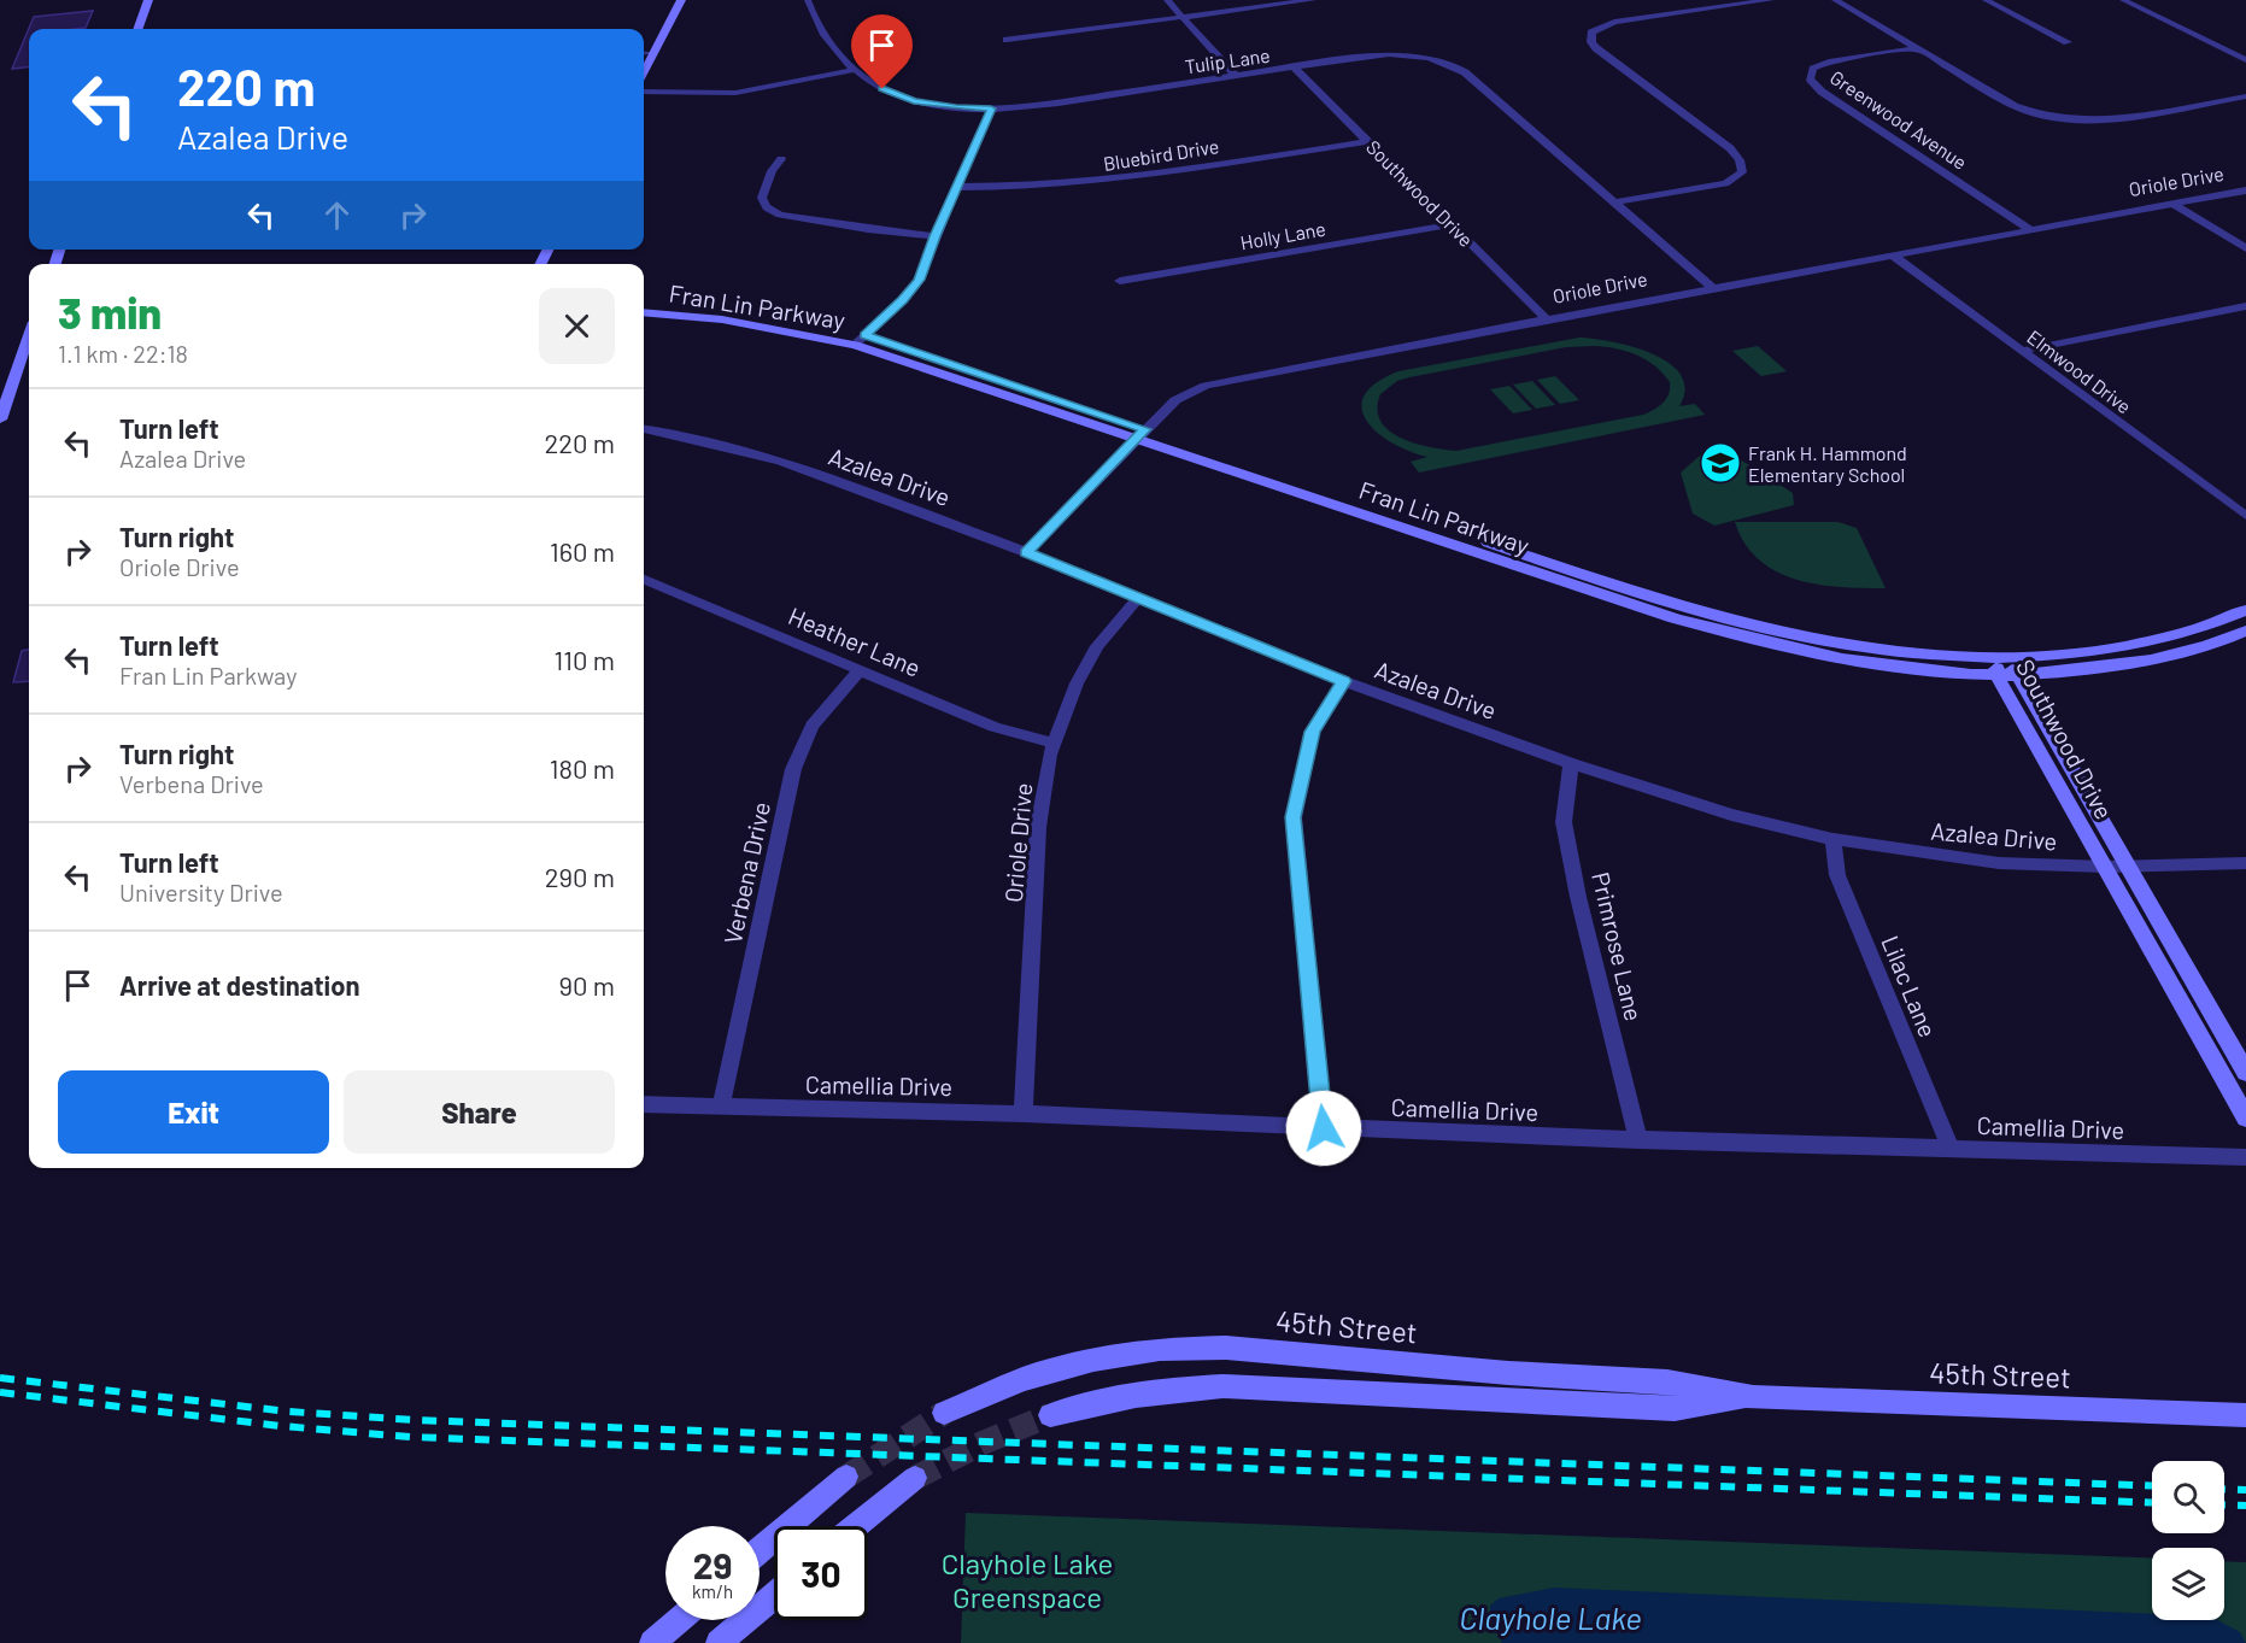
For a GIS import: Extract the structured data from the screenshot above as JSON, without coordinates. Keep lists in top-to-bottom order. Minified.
{"streets":{"street":["Tulip Lane","Greenwood Avenue","Bluebird Drive","Oriole Drive","Southwood Drive","Holly Lane","Fran Lin Parkway","Elmwood Drive","Azalea Drive","Heather Lane","Verbena Drive","Primrose Lane","Lilac Lane","Camellia Drive","45th Street"]},"crossings":[["Tulip Lane","Oriole Drive"],["Tulip Lane","Southwood Drive"],["Greenwood Avenue","Oriole Drive"],["Bluebird Drive","Southwood Drive"],["Oriole Drive","Southwood Drive"],["Oriole Drive","Fran Lin Parkway"],["Oriole Drive","Elmwood Drive"],["Oriole Drive","Azalea Drive"],["Oriole Drive","Heather Lane"],["Oriole Drive","Camellia Drive"],["Southwood Drive","Holly Lane"],["Southwood Drive","Fran Lin Parkway"],["Southwood Drive","Azalea Drive"],["Azalea Drive","Primrose Lane"],["Azalea Drive","Lilac Lane"],["Heather Lane","Verbena Drive"],["Verbena Drive","Camellia Drive"],["Primrose Lane","Camellia Drive"],["Lilac Lane","Camellia Drive"]],"water":["Clayhole Lake"],"parks":["Clayhole Lake Greenspace"],"places":{"school or university":["Frank H. Hammond Elementary School"]},"page":{"turn":["220 m","Azalea Drive"],"heading":["3 min","1.1 km · 22:18"],"list":[{"name":"Turn left","note":"Azalea Drive","value":"220 m"},{"name":"Turn right","note":"Oriole Drive","value":"160 m"},{"name":"Turn left","note":"Fran Lin Parkway","value":"110 m"},{"name":"Turn right","note":"Verbena Drive","value":"180 m"},{"name":"Turn left","note":"University Drive","value":"290 m"},{"name":"Arrive at destination","value":"90 m"}],"buttons":["Exit","Share"],"speed":"29 km/h","limit":"30"}}
